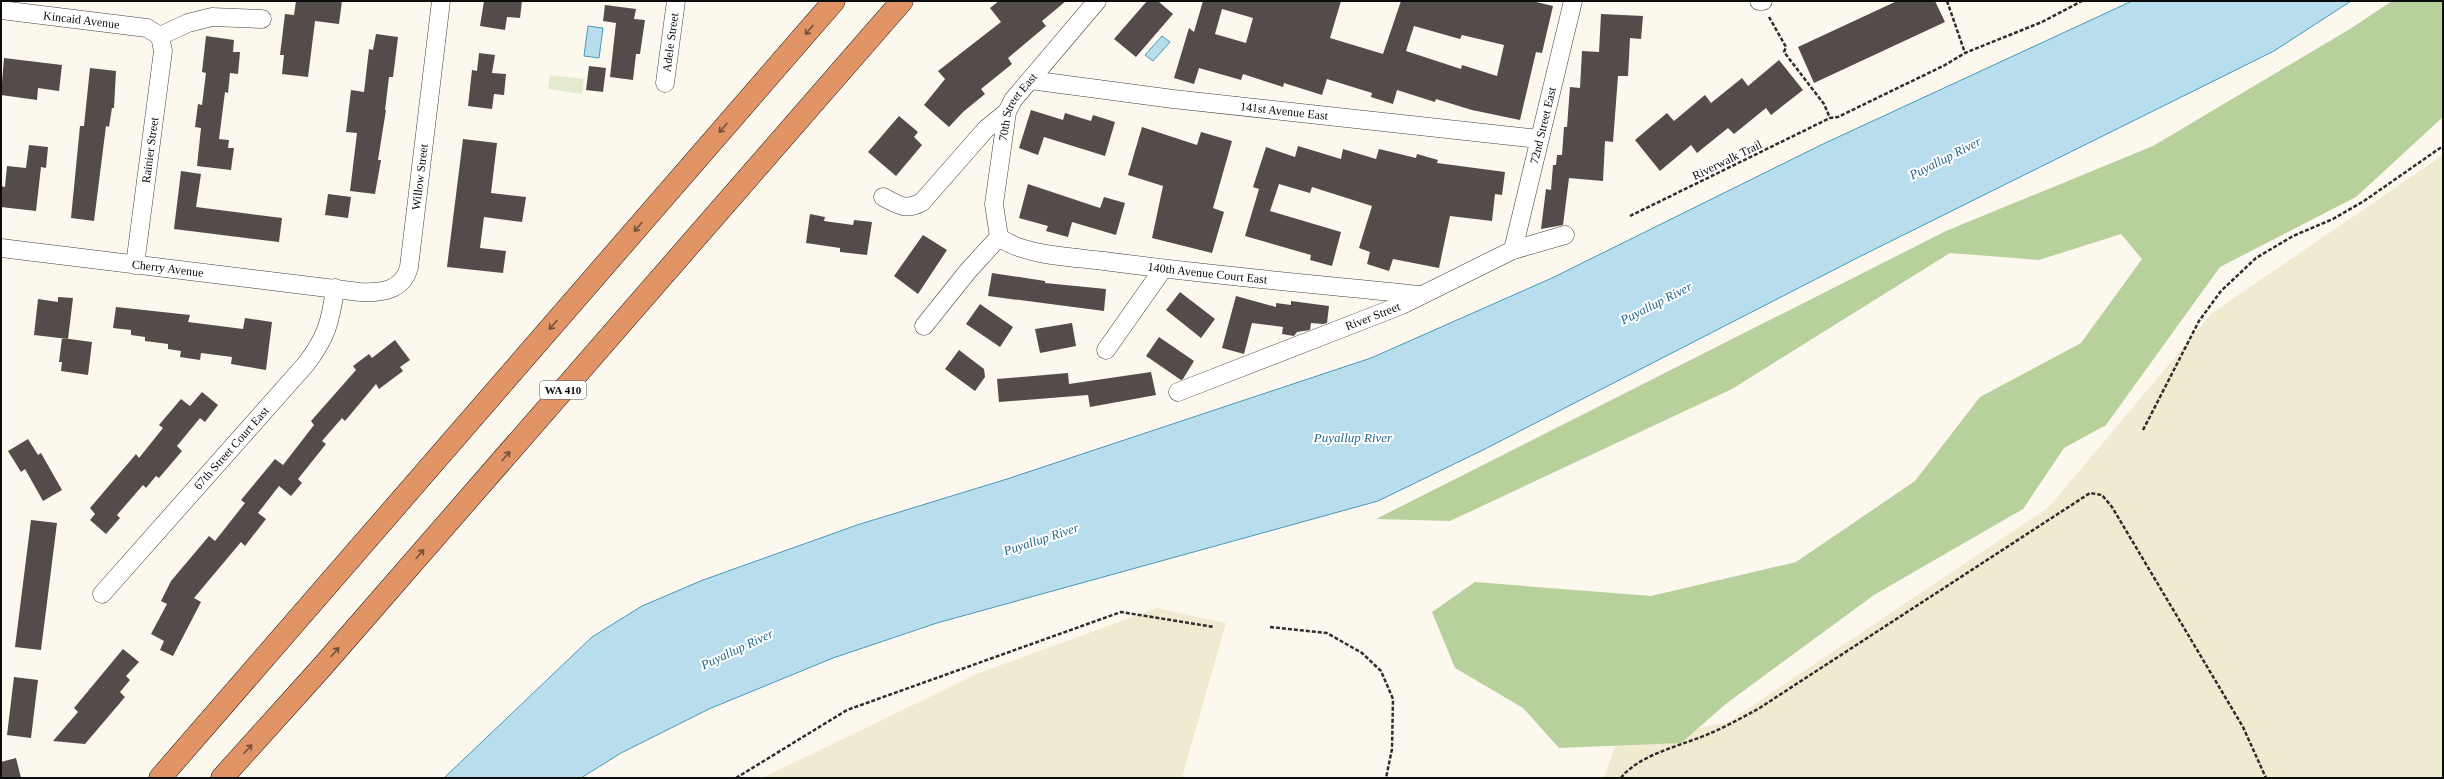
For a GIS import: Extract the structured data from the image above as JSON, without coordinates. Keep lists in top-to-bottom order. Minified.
{"streets":{"highway":["WA 410"],"street":["Kincaid Avenue","Adele Street","70th Street East","141st Avenue East","72nd Street East","Rainier Street","Willow Street","Cherry Avenue","140th Avenue Court East","River Street","67th Street Court East"],"path":["Riverwalk Trail"]},"crossings":[["Kincaid Avenue","Rainier Street"],["70th Street East","141st Avenue East"],["70th Street East","140th Avenue Court East"],["141st Avenue East","72nd Street East"],["72nd Street East","River Street"],["Rainier Street","Cherry Avenue"],["Willow Street","Cherry Avenue"],["Willow Street","67th Street Court East"],["Cherry Avenue","67th Street Court East"],["140th Avenue Court East","River Street"]],"water":["Puyallup River"]}
